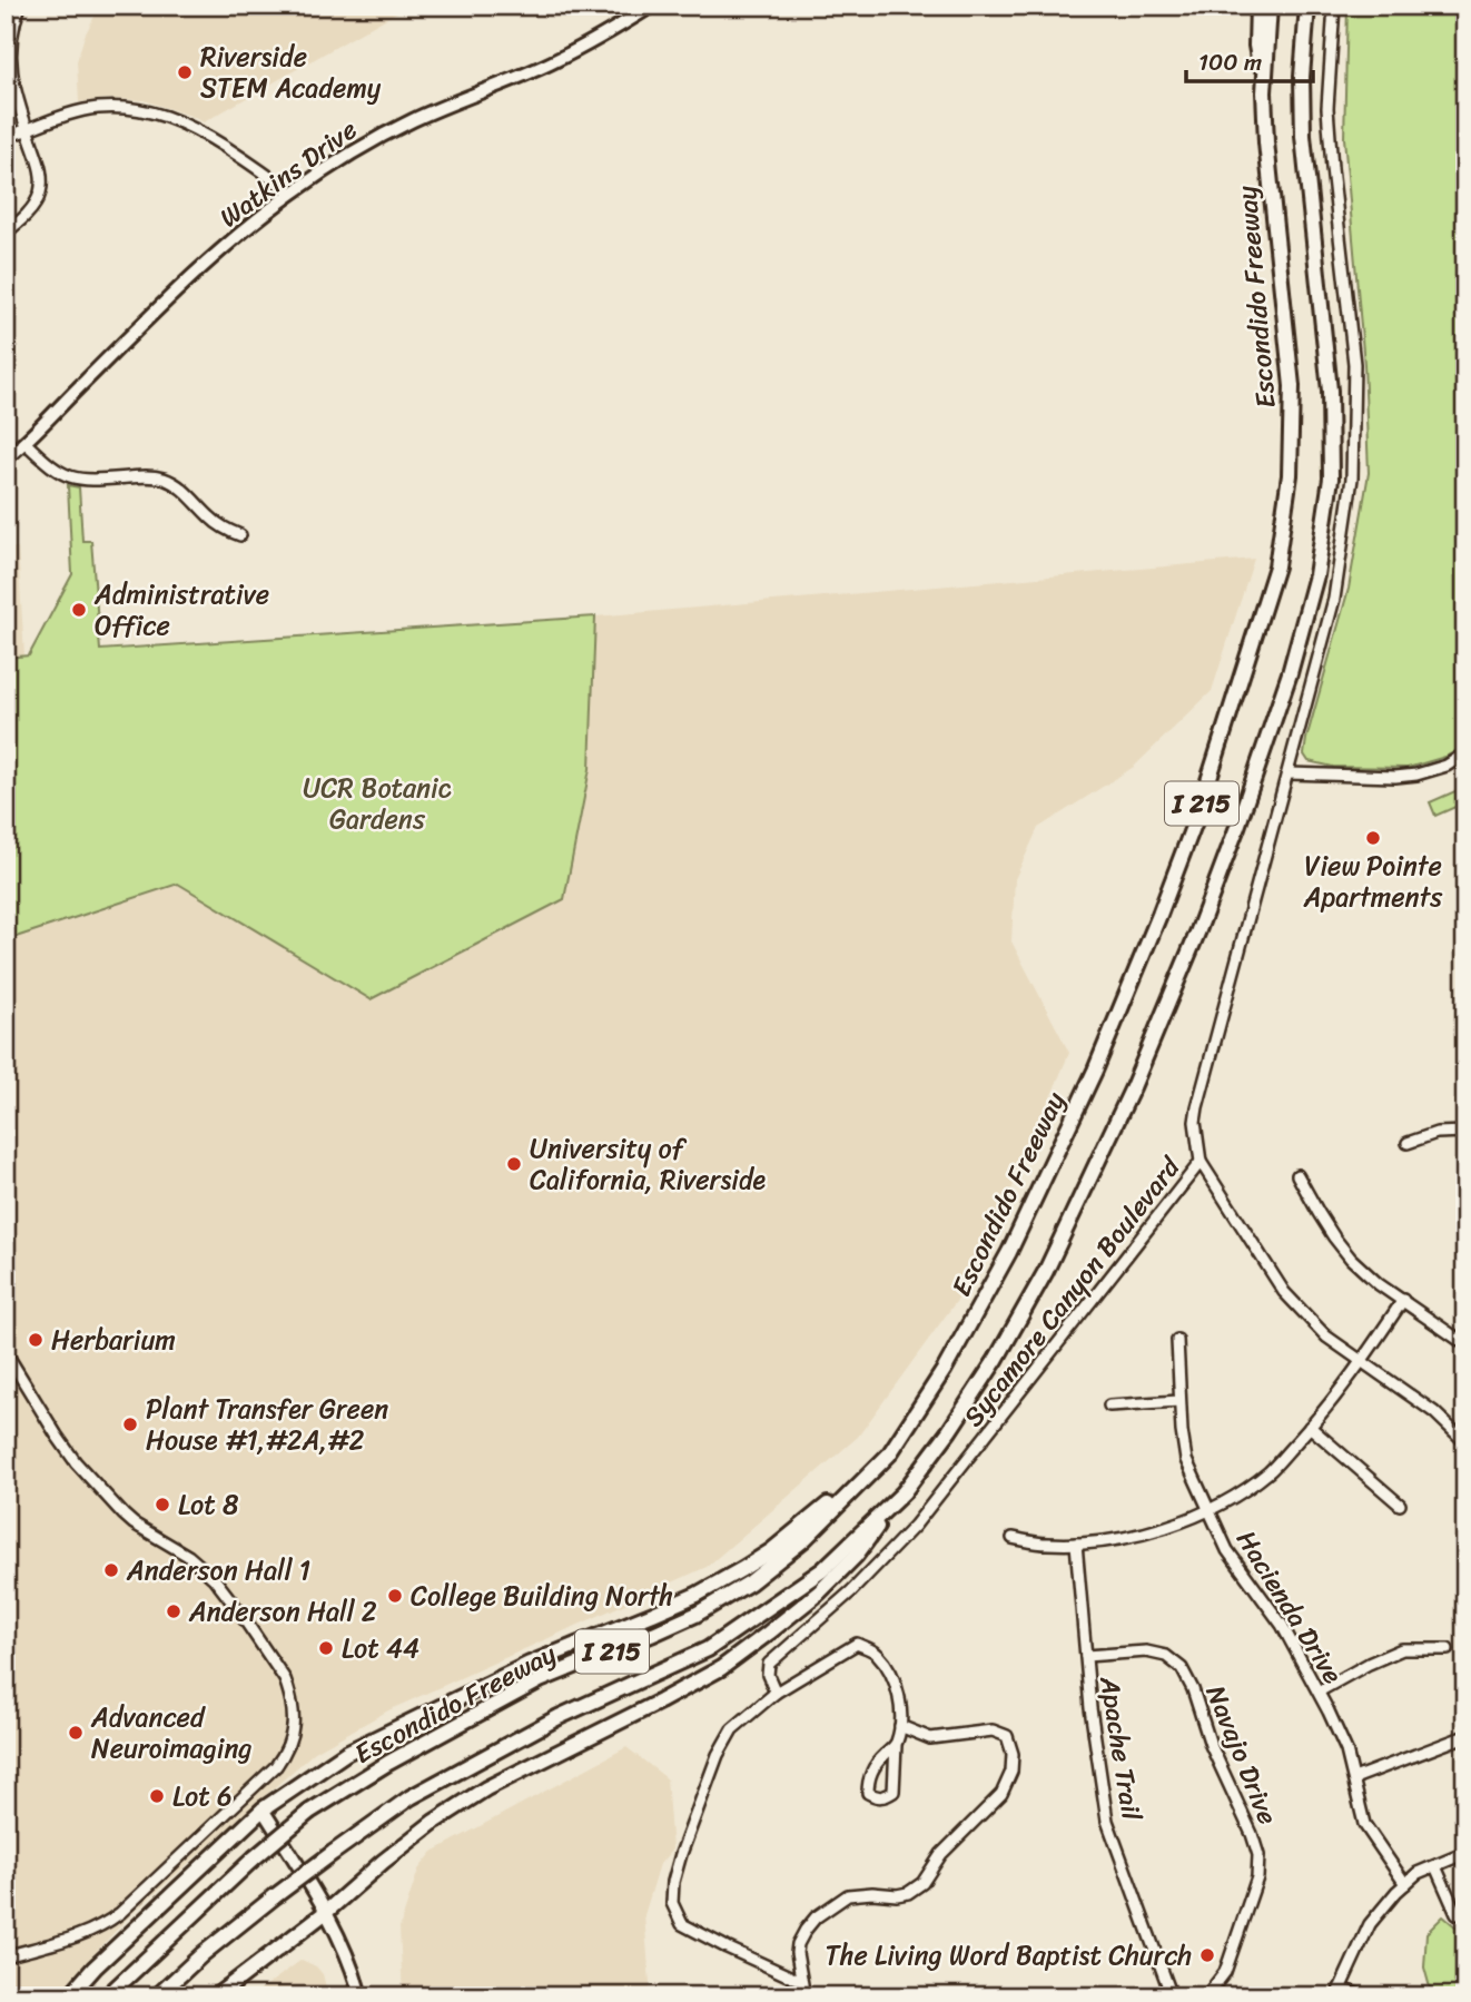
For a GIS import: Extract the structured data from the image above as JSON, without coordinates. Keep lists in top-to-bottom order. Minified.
{"streets":{"highway":["Escondido Freeway","I 215"],"main road":["Watkins Drive"],"street":["Sycamore Canyon Boulevard","Hacienda Drive","Apache Trail","Navajo Drive"]},"crossings":[["Apache Trail","Navajo Drive"]],"parks":["UCR Botanic Gardens"],"places":["Riverside STEM Academy","Administrative Office","View Pointe Apartments","University of California, Riverside","Herbarium","Plant Transfer Green House #1,#2A,#2","Lot 8","Anderson Hall 1","College Building North","Anderson Hall 2","Lot 44","Advanced Neuroimaging","Lot 6","The Living Word Baptist Church"],"scale_bar":"100 m"}
